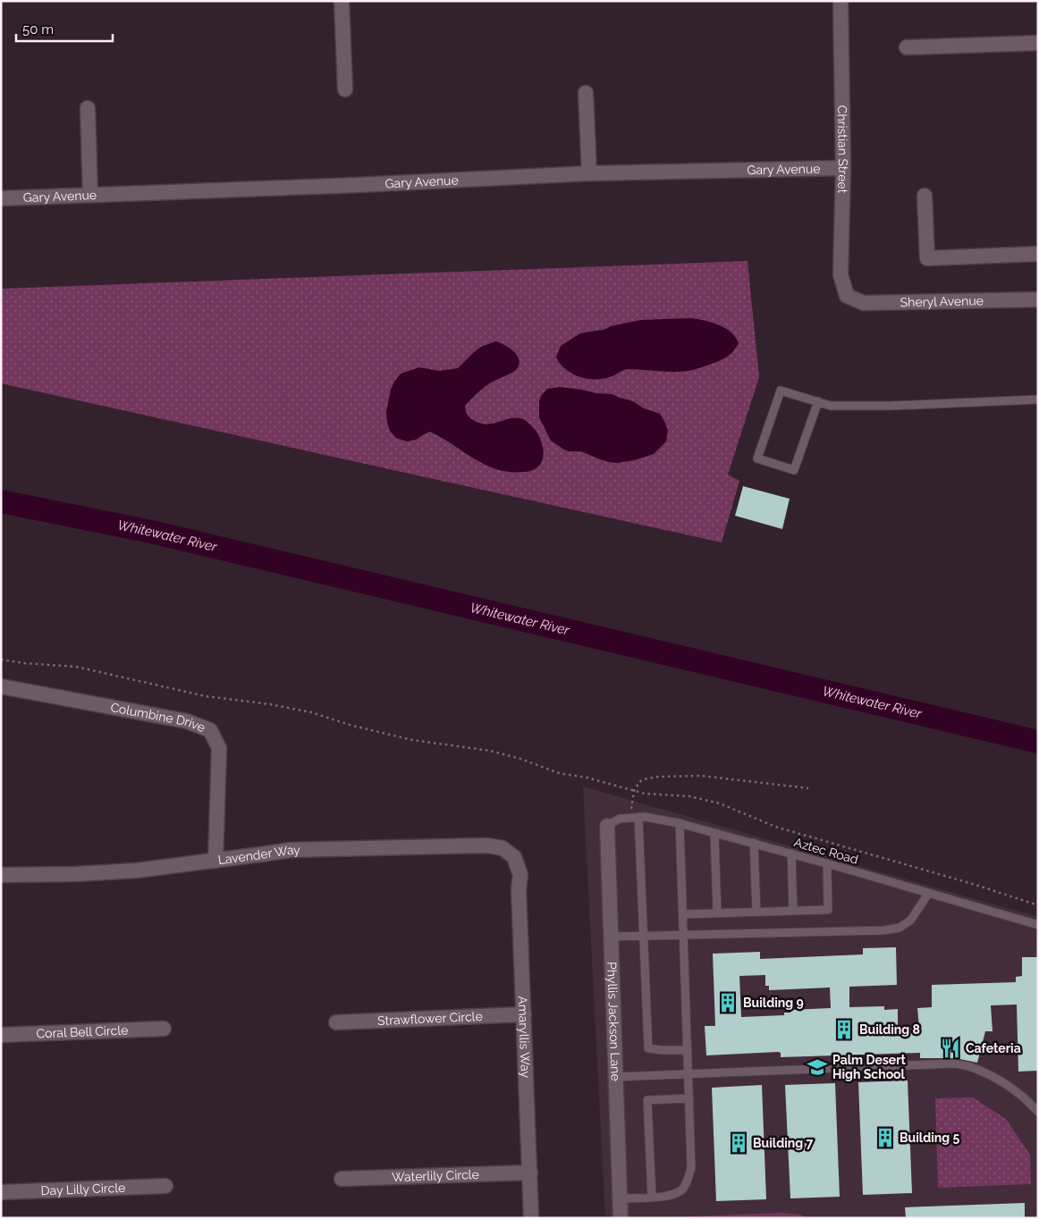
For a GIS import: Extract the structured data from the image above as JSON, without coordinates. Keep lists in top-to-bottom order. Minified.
{"streets":{"street":["Christian Street","Gary Avenue","Sheryl Avenue","Columbine Drive","Lavender Way","Strawflower Circle","Phyllis Jackson Lane","Coral Bell Circle","Amaryllis Way","Waterlily Circle","Day Lilly Circle"],"lane":["Aztec Road"]},"crossings":[["Christian Street","Gary Avenue"],["Christian Street","Sheryl Avenue"],["Columbine Drive","Lavender Way"],["Aztec Road","Phyllis Jackson Lane"],["Lavender Way","Amaryllis Way"],["Strawflower Circle","Amaryllis Way"],["Amaryllis Way","Waterlily Circle"]],"water":["Whitewater River"],"places":{"building":["Building 9","Building 8","Building 5","Building 7"],"restaurant":["Cafeteria"],"school or university":["Palm Desert High School"]},"scale_bar":"50 m"}
